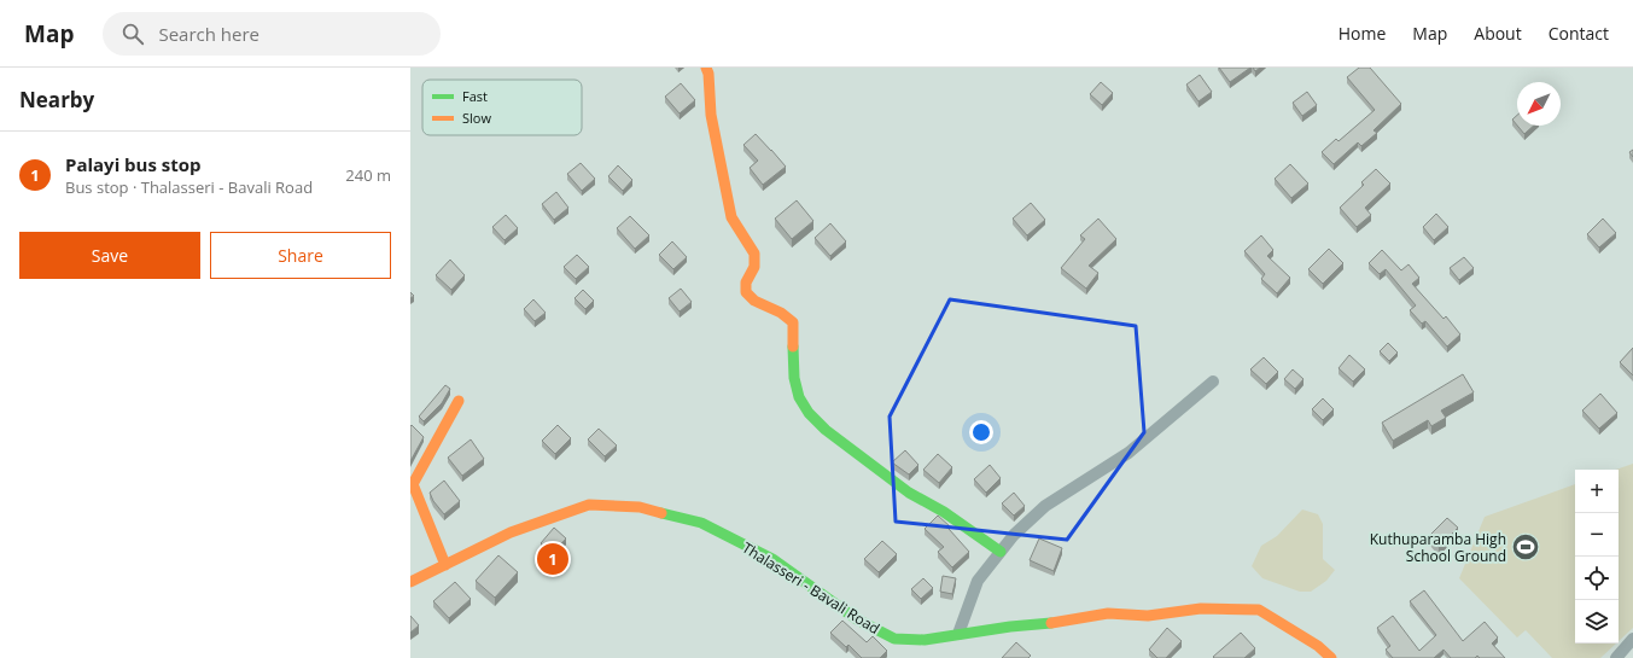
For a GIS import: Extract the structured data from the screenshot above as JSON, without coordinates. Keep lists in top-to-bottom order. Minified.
{"streets":{"main road":["Thalasseri - Bavali Road"]},"places":{"sports":["Kuthuparamba High School Ground"]},"legend":["Fast","Slow"],"north":"bottom left","page":{"header":"Map","search":"Search here","nav":["Home","Map","About","Contact"],"heading":"Nearby","list":[{"mark":"1","name":"Palayi bus stop","note":"Bus stop · Thalasseri - Bavali Road","value":"240 m"}],"buttons":["Save","Share"],"map_buttons":["+","−"],"pins":"1"}}
